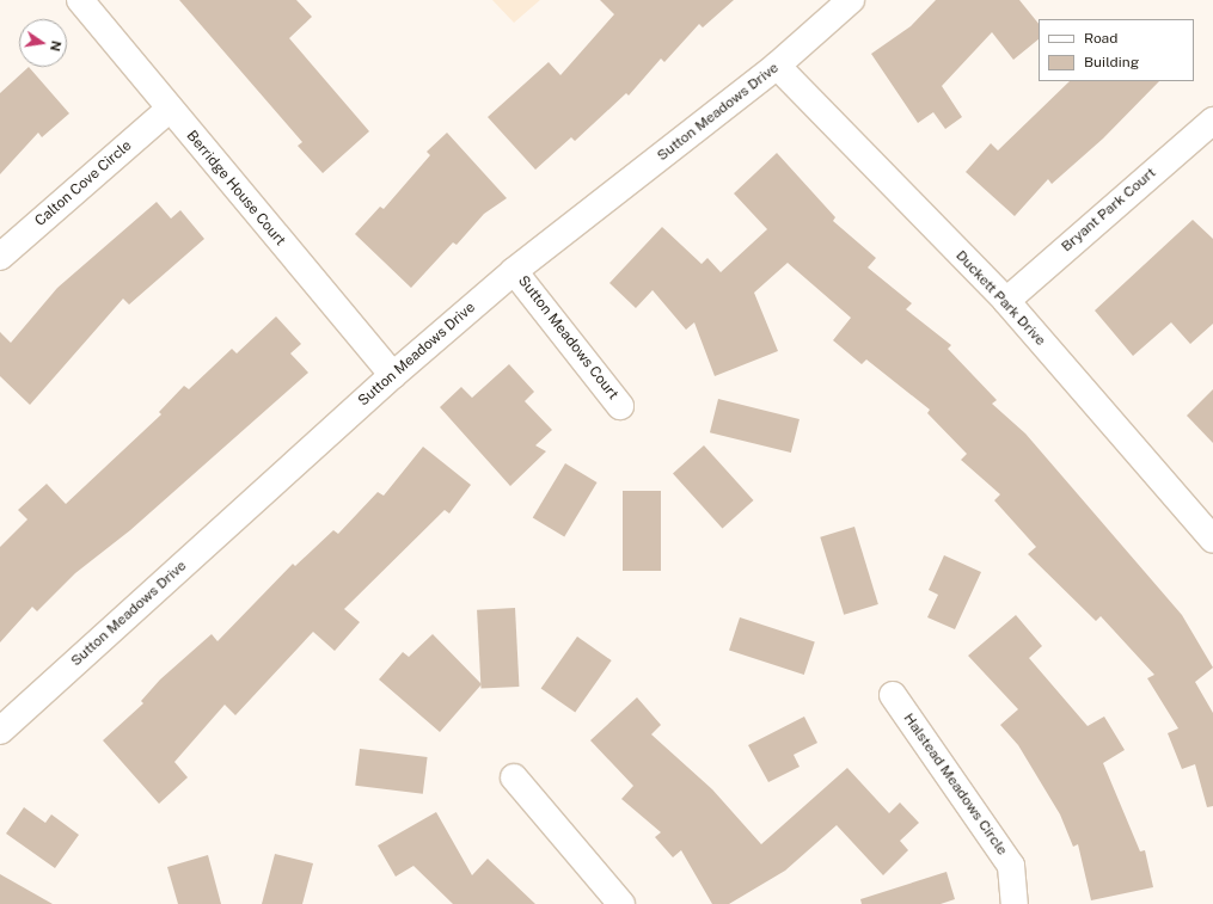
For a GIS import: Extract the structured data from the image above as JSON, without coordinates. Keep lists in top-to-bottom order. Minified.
{"streets":{"street":["Sutton Meadows Drive","Calton Cove Circle","Berridge House Court","Bryant Park Court","Duckett Park Drive","Sutton Meadows Court","Halstead Meadows Circle"]},"crossings":[["Sutton Meadows Drive","Berridge House Court"],["Sutton Meadows Drive","Duckett Park Drive"],["Sutton Meadows Drive","Sutton Meadows Court"],["Calton Cove Circle","Berridge House Court"],["Bryant Park Court","Duckett Park Drive"]],"legend":["Road","Building"],"north":"right"}
